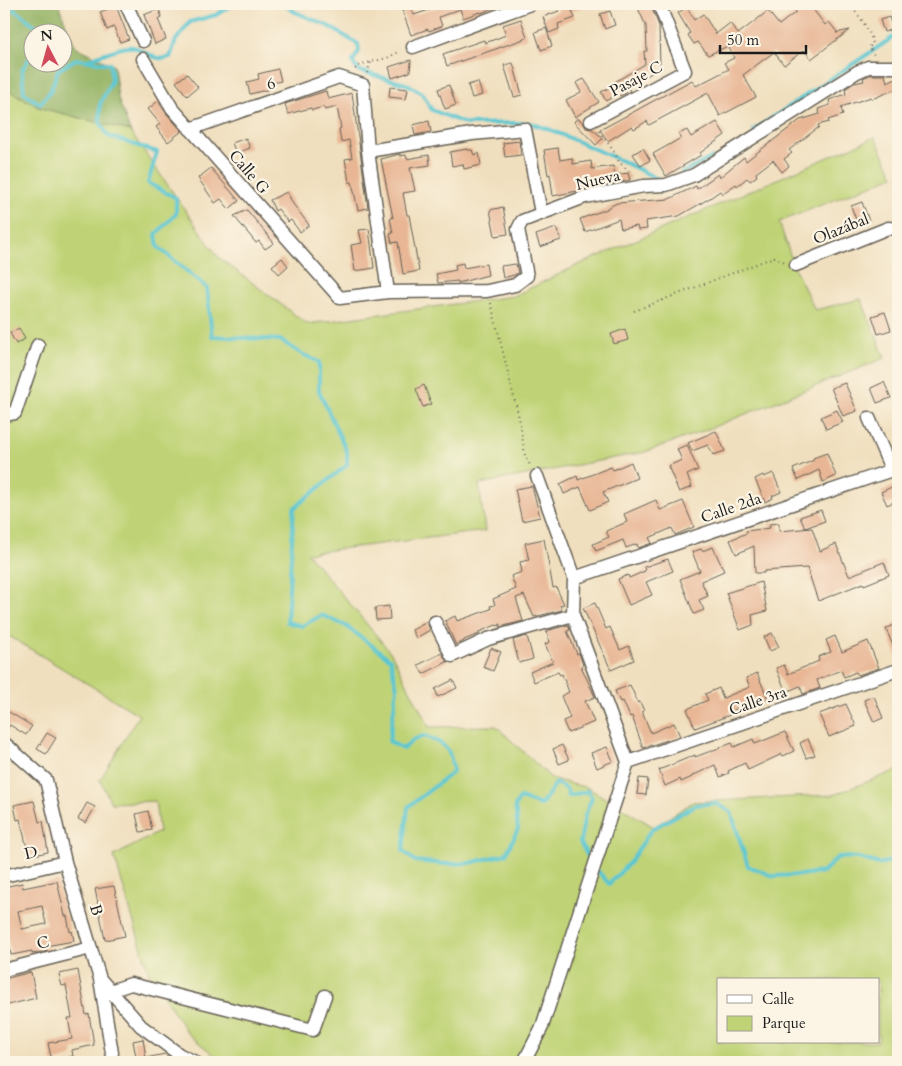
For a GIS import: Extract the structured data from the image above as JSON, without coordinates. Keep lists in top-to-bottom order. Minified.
{"streets":{"street":["Pasaje C","6","Calle G","Nueva","Olazábal","Calle 2da","Calle 3ra","D","B","C"]},"crossings":[["6","Calle G"],["Calle G","Nueva"],["D","B"],["B","C"]],"legend":["Calle","Parque"],"scale_bar":"50 m","north":"top"}
